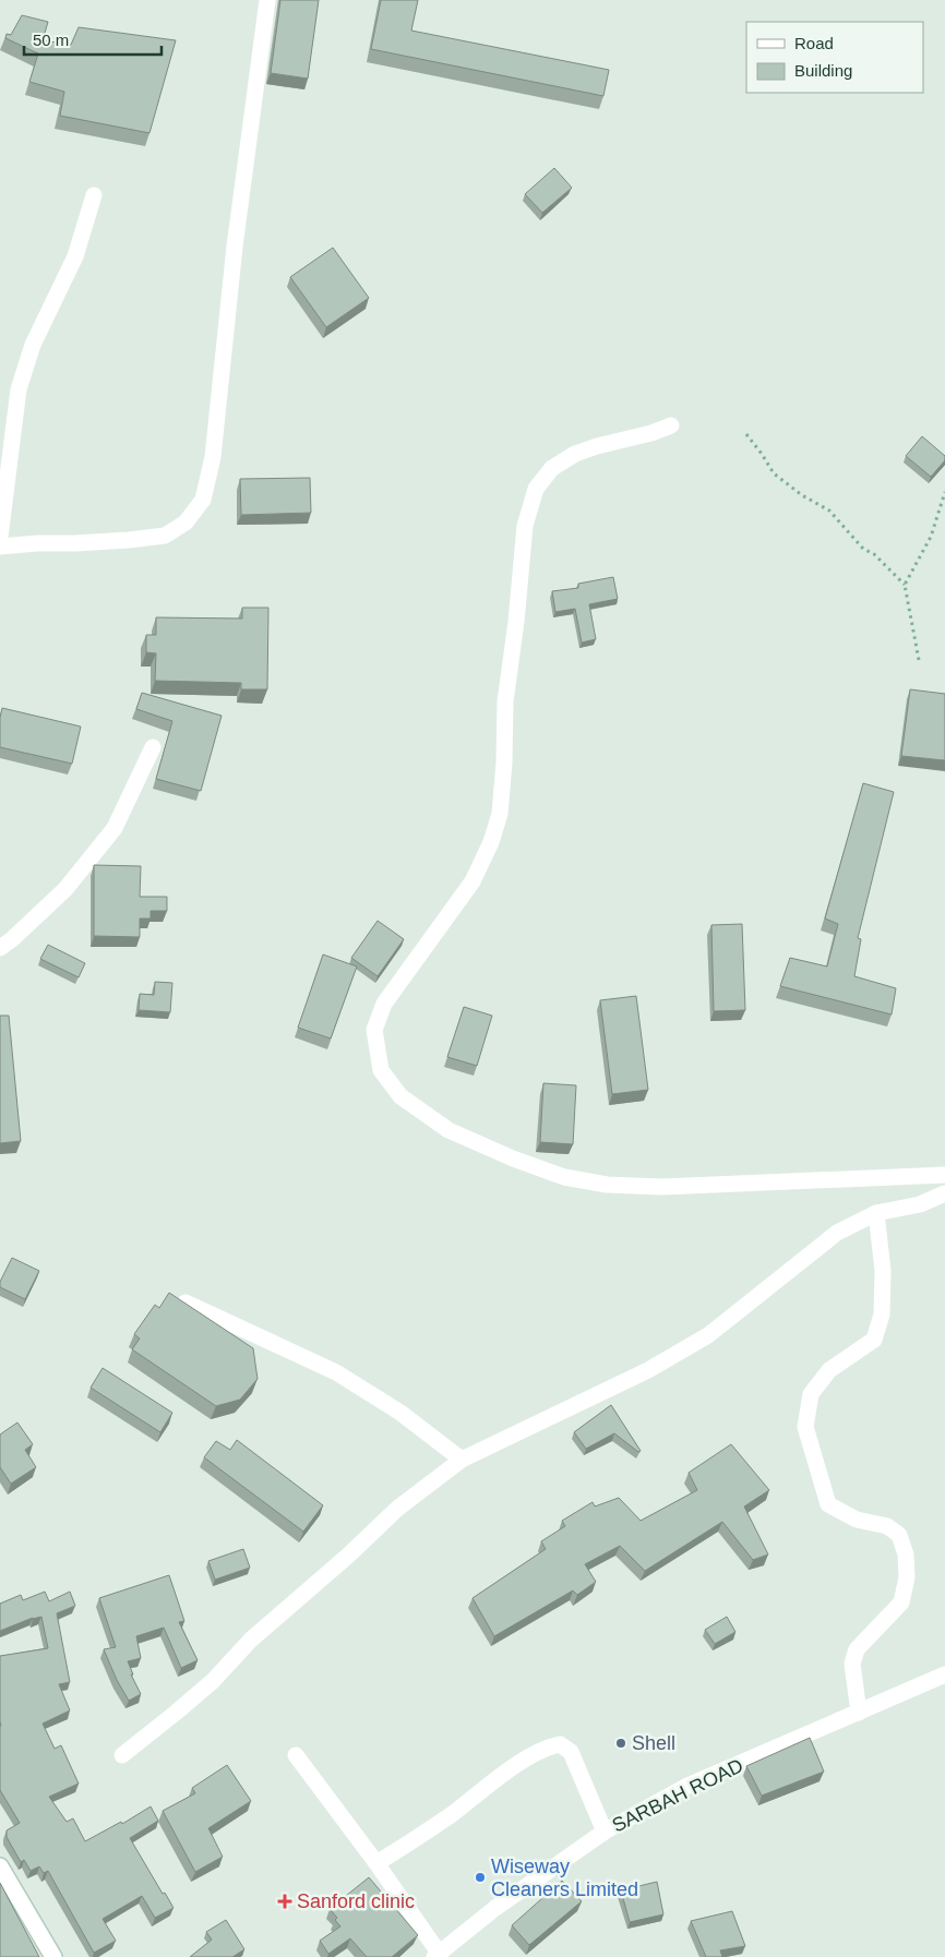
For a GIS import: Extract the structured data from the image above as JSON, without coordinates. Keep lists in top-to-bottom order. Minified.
{"streets":{"street":["SARBAH ROAD"]},"places":{"other":["Shell","Wiseway Cleaners Limited"],"health":["Sanford clinic"]},"legend":["Road","Building"],"scale_bar":"50 m"}
